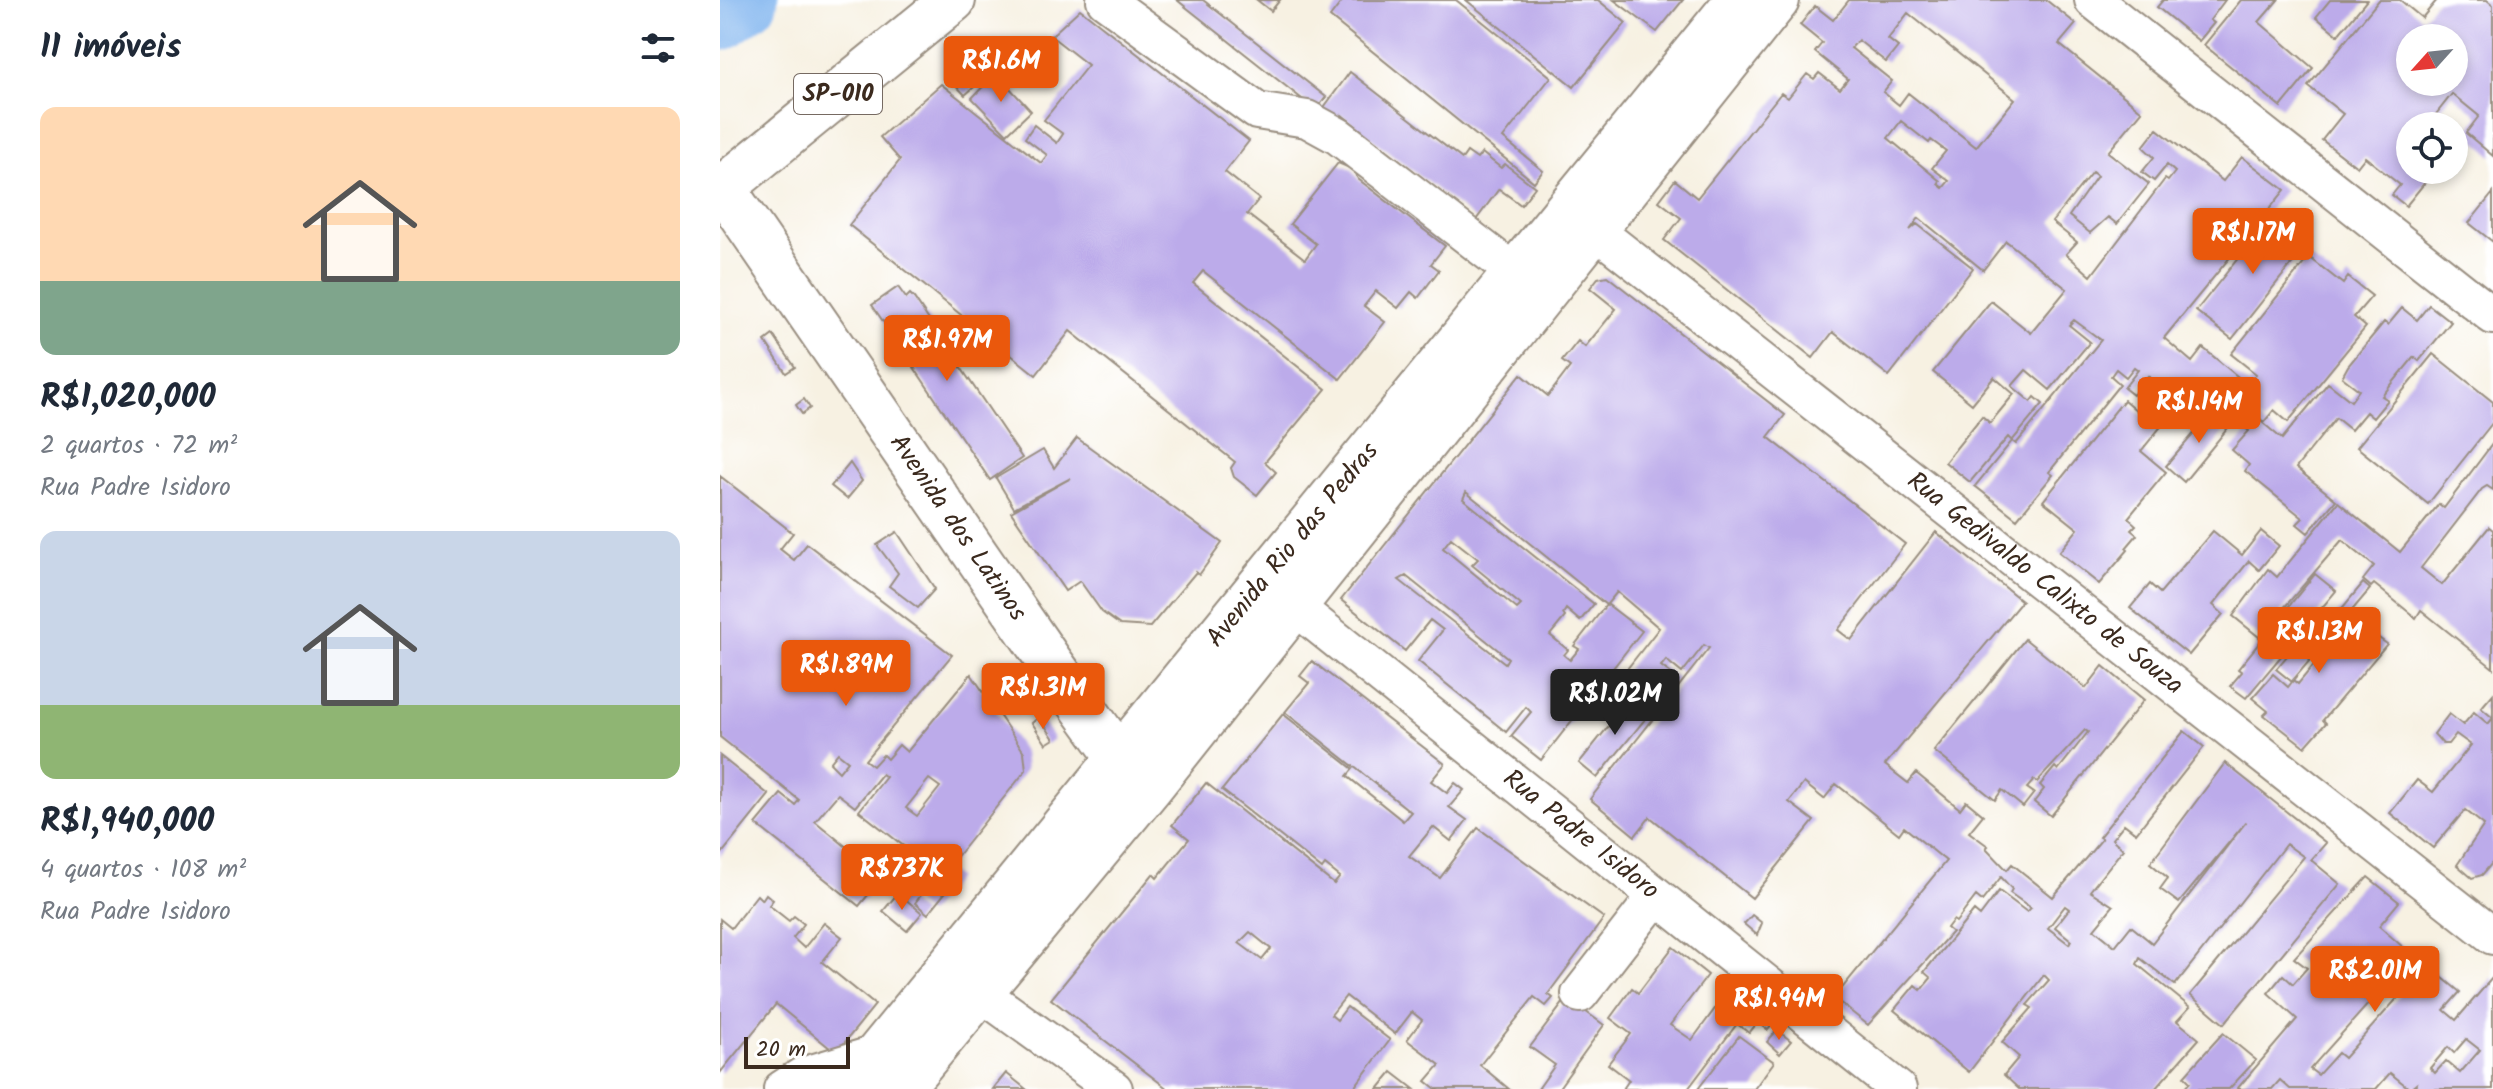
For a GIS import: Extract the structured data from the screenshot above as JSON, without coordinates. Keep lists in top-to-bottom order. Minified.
{"streets":{"main road":["SP-010","Avenida dos Latinos","Avenida Rio das Pedras"],"street":["Rua Gedivaldo Calixto de Souza","Rua Padre Isidoro"]},"crossings":[["SP-010","Avenida dos Latinos"],["Avenida dos Latinos","Avenida Rio das Pedras"],["Avenida Rio das Pedras","Rua Gedivaldo Calixto de Souza"],["Avenida Rio das Pedras","Rua Padre Isidoro"]],"scale_bar":"20 m","north":"bottom left","page":{"heading":"11 imóveis","price":["R$1.6M","R$1.17M","R$1.97M","R$1.14M","R$1.13M","R$1.89M","R$1.31M","R$1.02M","R$737K","R$2.01M","R$1.94M"],"list":[{"name":"R$1,020,000","note":"2 quartos · 72 m² · Rua Padre Isidoro"},{"name":"R$1,940,000","note":"4 quartos · 108 m² · Rua Padre Isidoro"}],"scale":"20 m"}}
